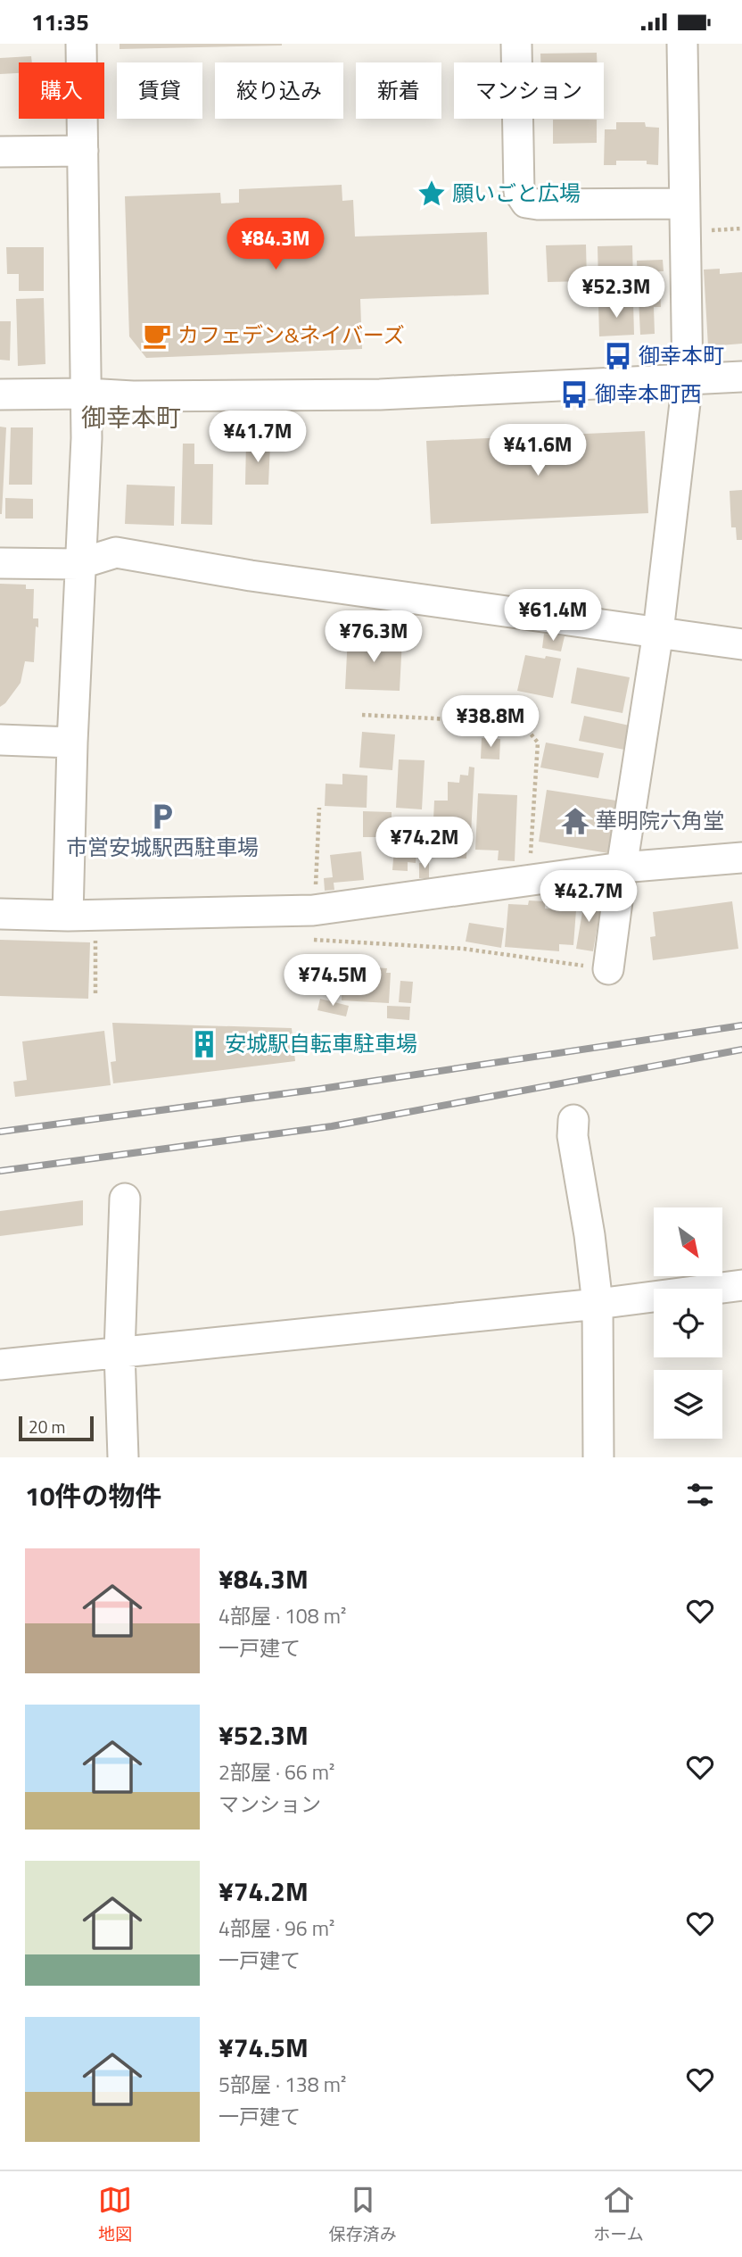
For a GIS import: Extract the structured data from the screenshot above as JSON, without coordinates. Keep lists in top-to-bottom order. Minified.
{"districts":["御幸本町"],"places":{"place":["願いごと広場"],"cafe":["カフェデン&ネイバーズ"],"bus stop":["御幸本町","御幸本町西"],"parking":["市営安城駅西駐車場"],"temple":["華明院六角堂"],"building":["安城駅自転車駐車場"]},"scale_bar":"20 m","north":"bottom right","page":{"status":"11:35","chip":["購入","賃貸","絞り込み","新着","マンション"],"price":["¥84.3M","¥52.3M","¥41.7M","¥41.6M","¥61.4M","¥76.3M","¥38.8M","¥74.2M","¥42.7M","¥74.5M"],"scale":"20 m","heading":"10件の物件","list":[{"name":"¥84.3M","note":"4部屋 · 108 m² · 一戸建て"},{"name":"¥52.3M","note":"2部屋 · 66 m² · マンション"},{"name":"¥74.2M","note":"4部屋 · 96 m² · 一戸建て"},{"name":"¥74.5M","note":"5部屋 · 138 m² · 一戸建て"}],"tabs":["地図","保存済み","ホーム"]}}
